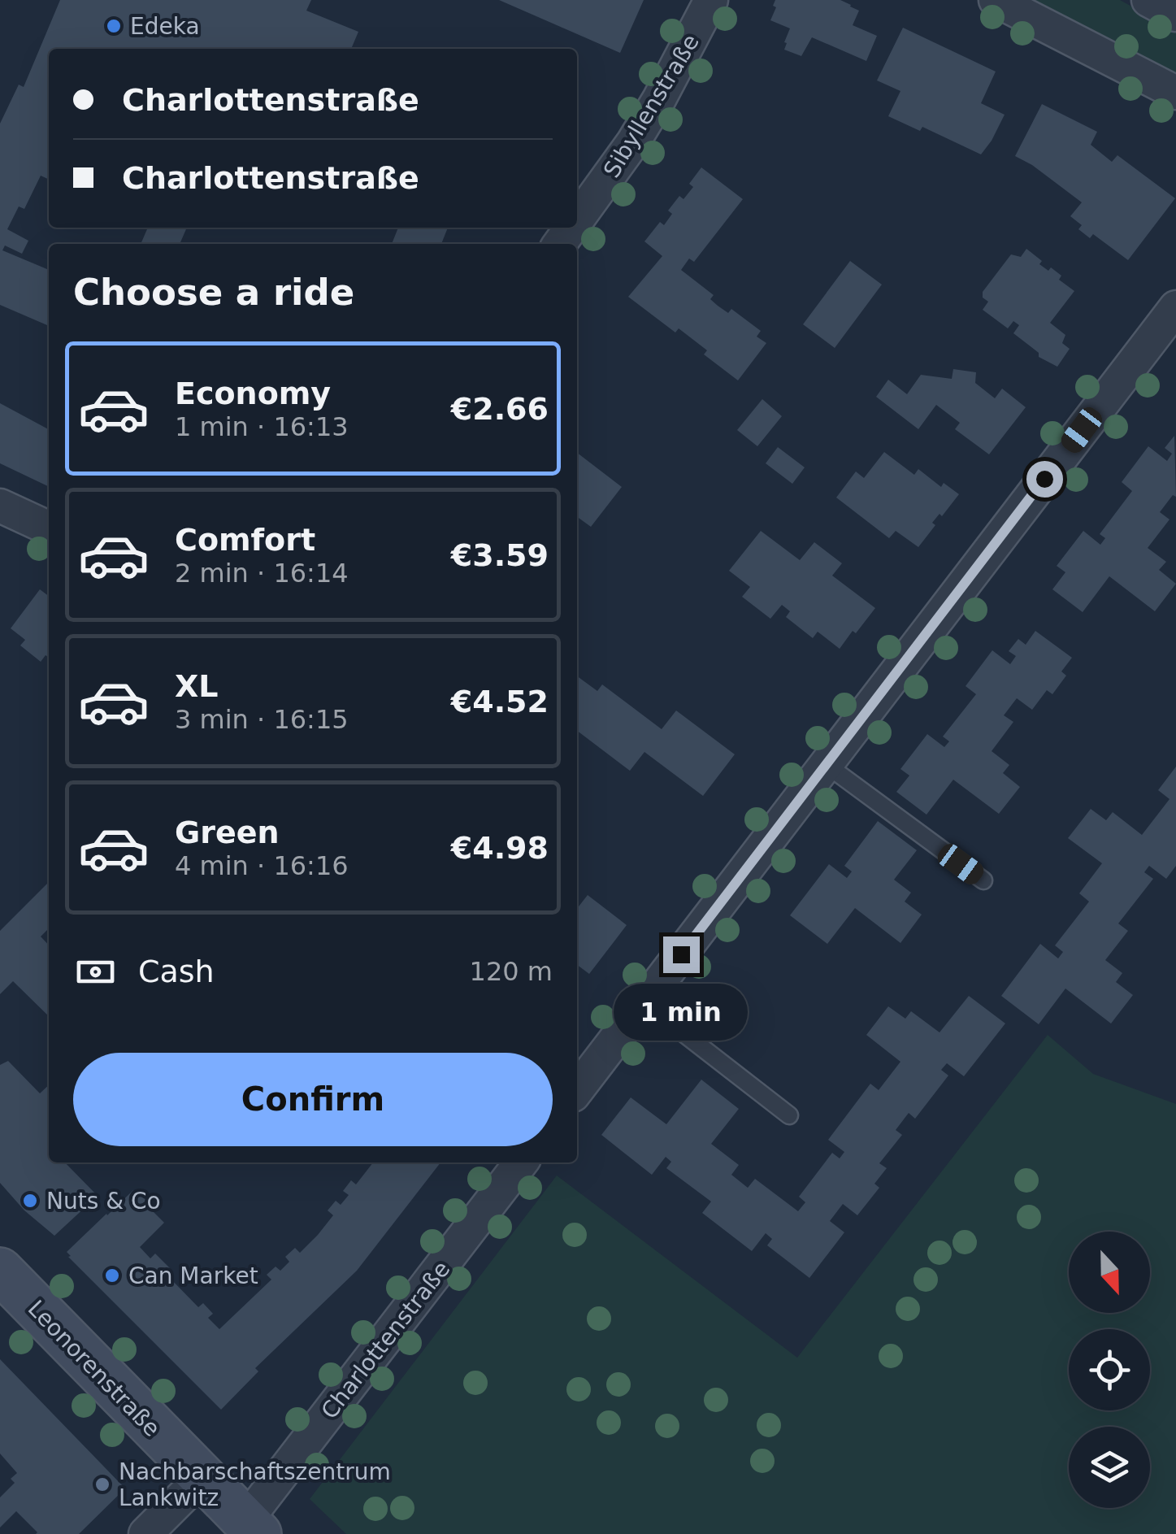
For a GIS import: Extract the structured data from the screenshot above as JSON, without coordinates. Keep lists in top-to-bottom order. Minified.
{"streets":{"main road":["Leonorenstraße"],"street":["Sibyllenstraße","Charlottenstraße"]},"crossings":[["Charlottenstraße","Leonorenstraße"]],"places":["Edeka","Nuts & Co","Can Market","Nachbarschaftszentrum Lankwitz"],"north":"bottom","page":{"banner":["Charlottenstraße","Charlottenstraße"],"heading":"Choose a ride","list":[{"name":"Economy","note":"1 min · 16:13","value":"€2.66"},{"name":"Comfort","note":"2 min · 16:14","value":"€3.59"},{"name":"XL","note":"3 min · 16:15","value":"€4.52"},{"name":"Green","note":"4 min · 16:16","value":"€4.98"}],"pay":["Cash","120 m"],"bubble":"1 min","buttons":"Confirm"}}
